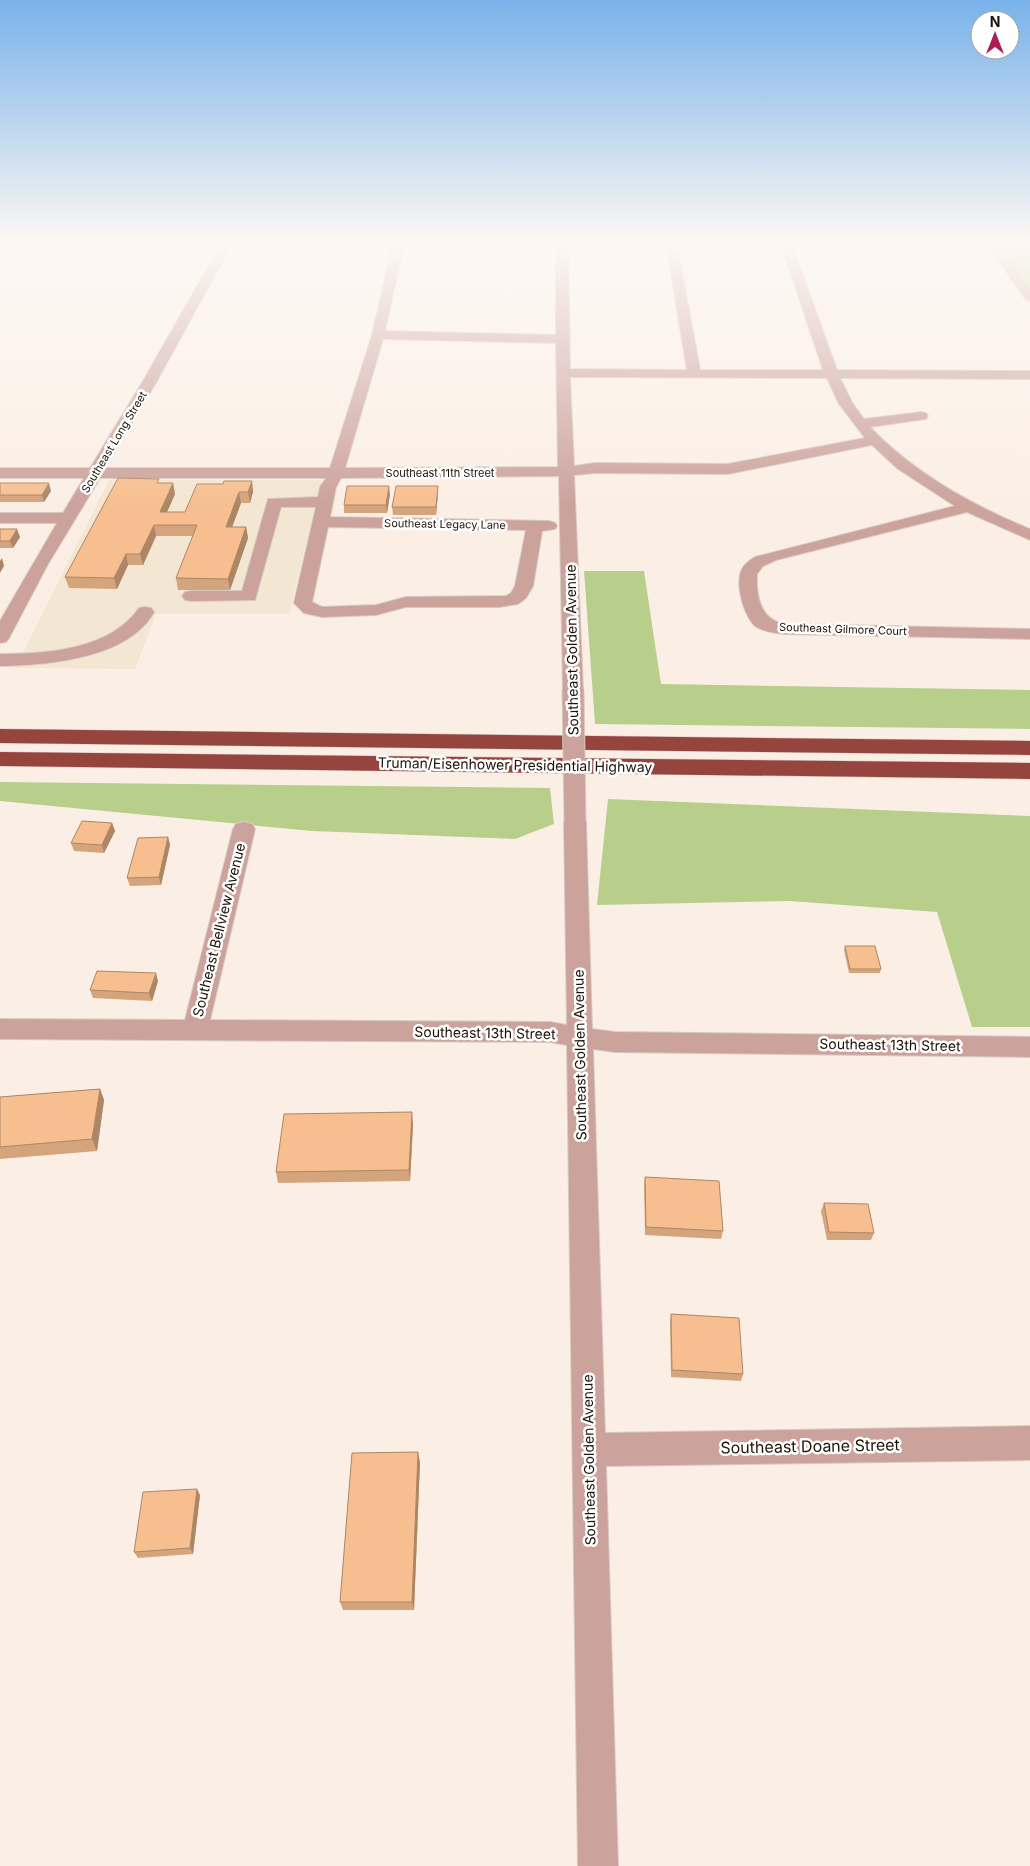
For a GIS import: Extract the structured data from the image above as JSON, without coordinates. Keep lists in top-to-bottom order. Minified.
{"streets":{"highway":["Truman/Eisenhower Presidential Highway"],"street":["Southeast Long Street","Southeast 11th Street","Southeast Legacy Lane","Southeast Gilmore Court","Southeast Golden Avenue","Southeast Bellview Avenue","Southeast 13th Street","Southeast Doane Street"]},"crossings":[["Southeast 11th Street","Southeast Golden Avenue"],["Southeast Legacy Lane","Southeast Golden Avenue"],["Southeast Golden Avenue","Southeast 13th Street"],["Southeast Golden Avenue","Southeast Doane Street"],["Southeast Bellview Avenue","Southeast 13th Street"]],"north":"top"}
